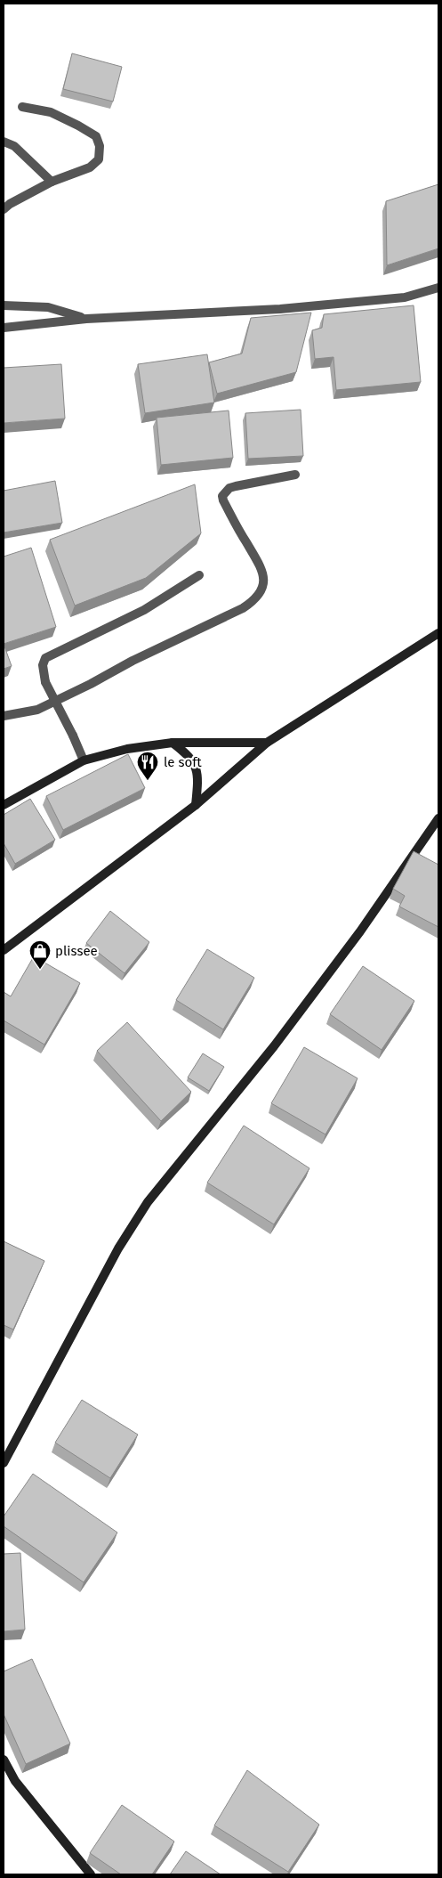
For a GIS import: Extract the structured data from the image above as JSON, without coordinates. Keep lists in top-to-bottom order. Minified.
{"places":{"restaurant":["le soft"],"shop":["plissee"]}}
